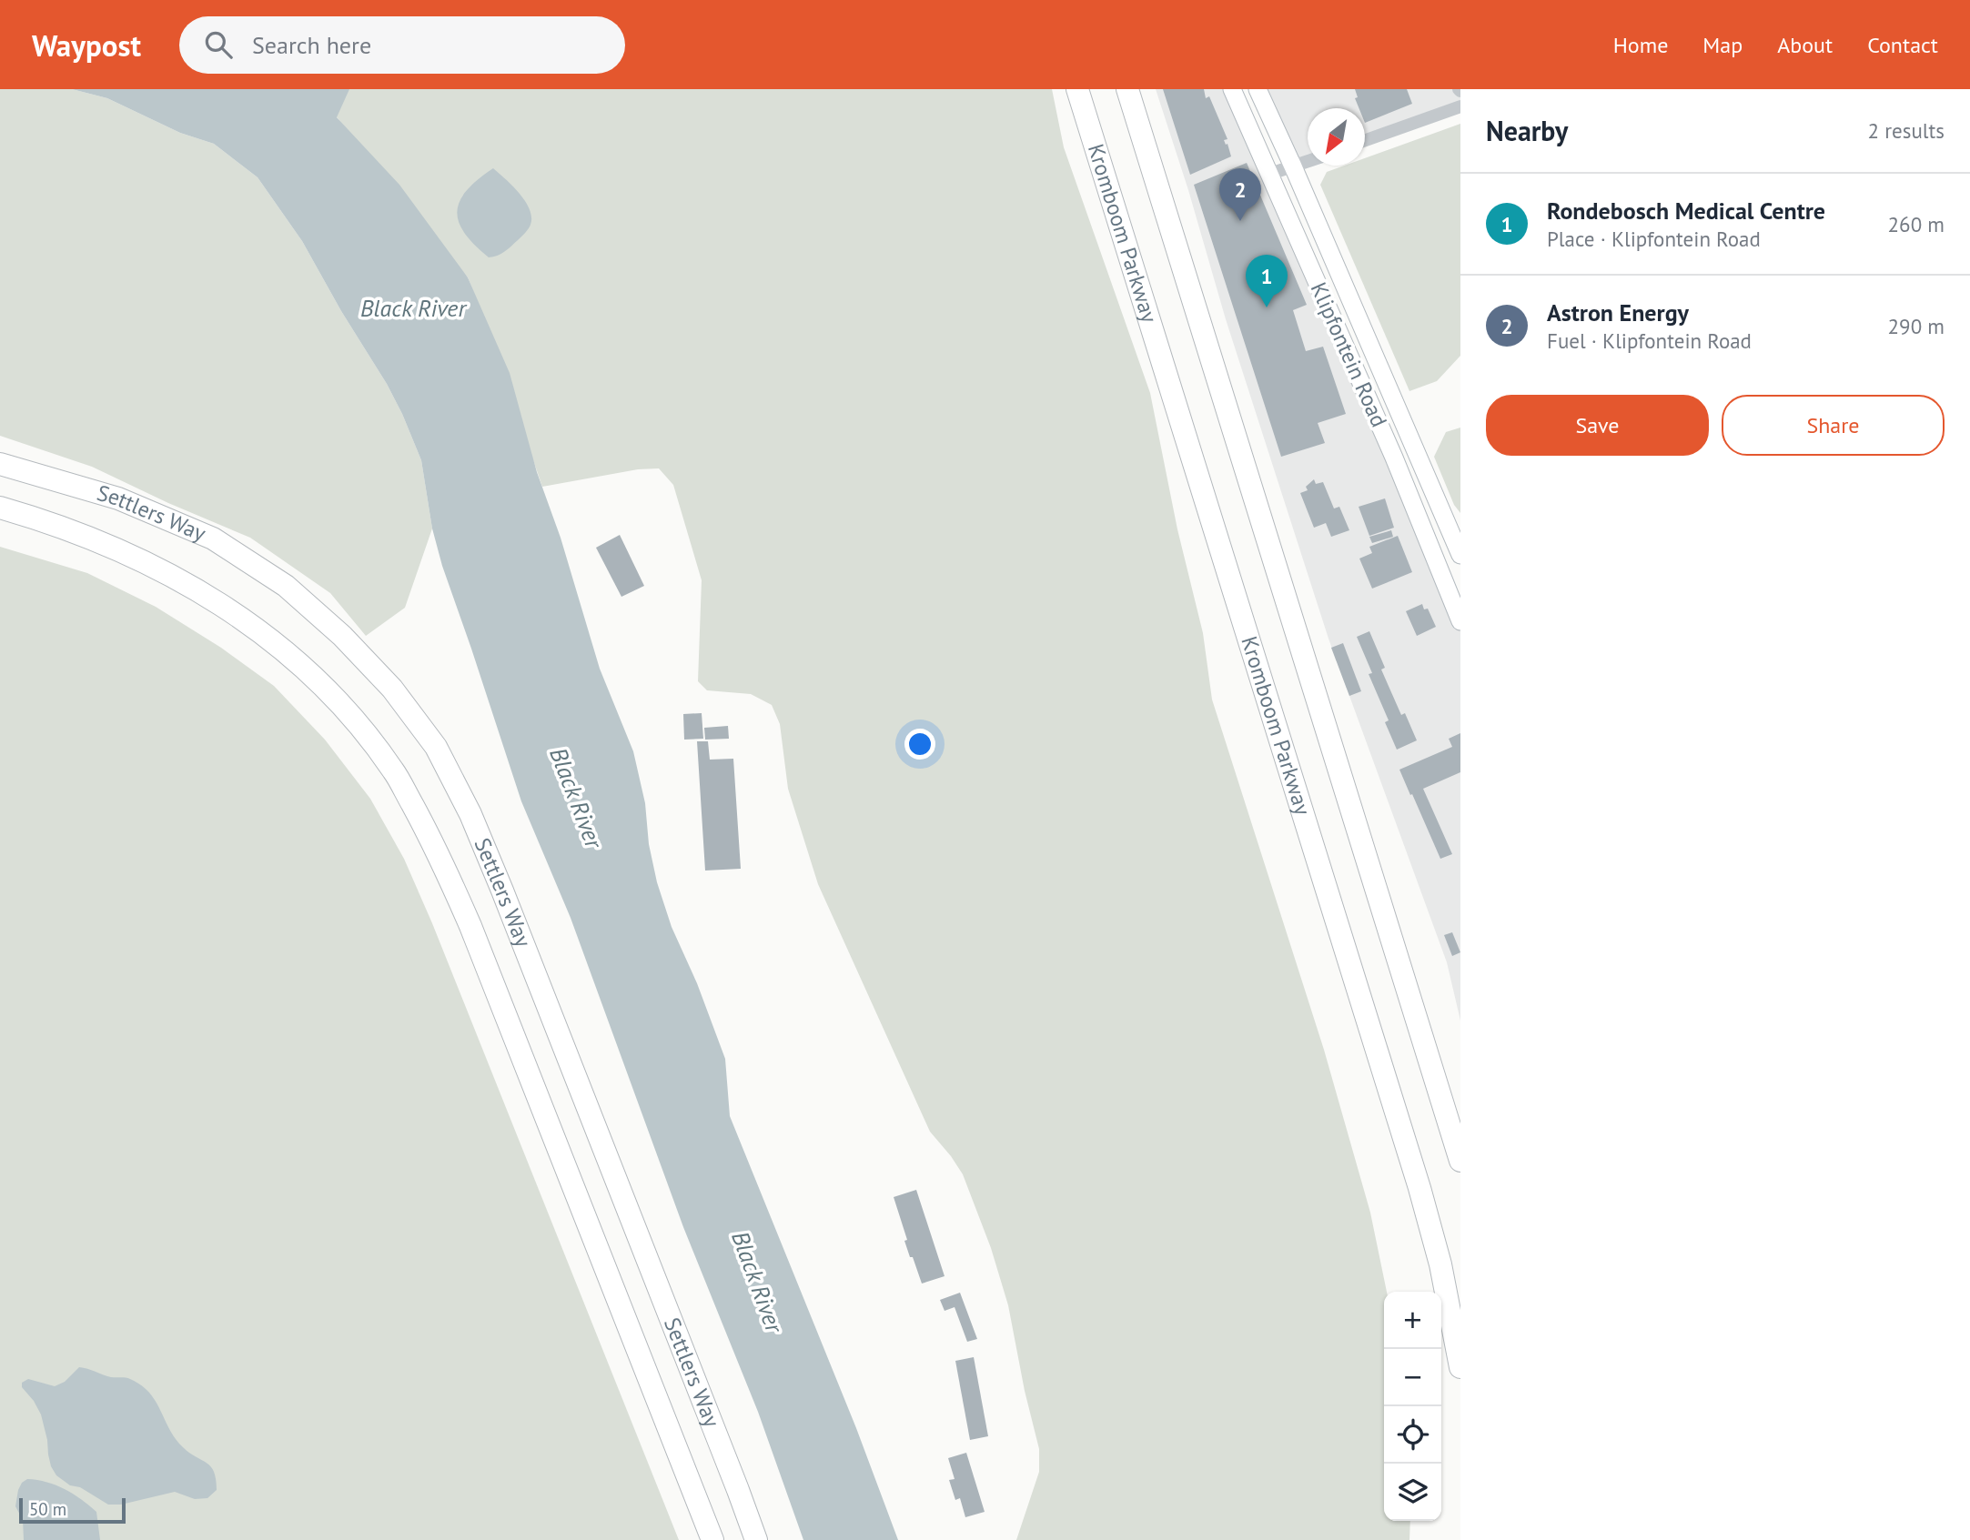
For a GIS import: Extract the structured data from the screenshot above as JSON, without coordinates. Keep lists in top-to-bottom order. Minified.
{"streets":{"highway":["Kromboom Parkway","Settlers Way"],"main road":["Klipfontein Road"]},"water":["Black River"],"scale_bar":"50 m","north":"bottom left","page":{"header":"Waypost","search":"Search here","nav":["Home","Map","About","Contact"],"heading":["Nearby","2 results"],"pins":["2","1"],"list":[{"mark":"1","name":"Rondebosch Medical Centre","note":"Place · Klipfontein Road","value":"260 m"},{"mark":"2","name":"Astron Energy","note":"Fuel · Klipfontein Road","value":"290 m"}],"buttons":["Save","Share"],"map_buttons":["+","−"],"scale":"50 m"}}
